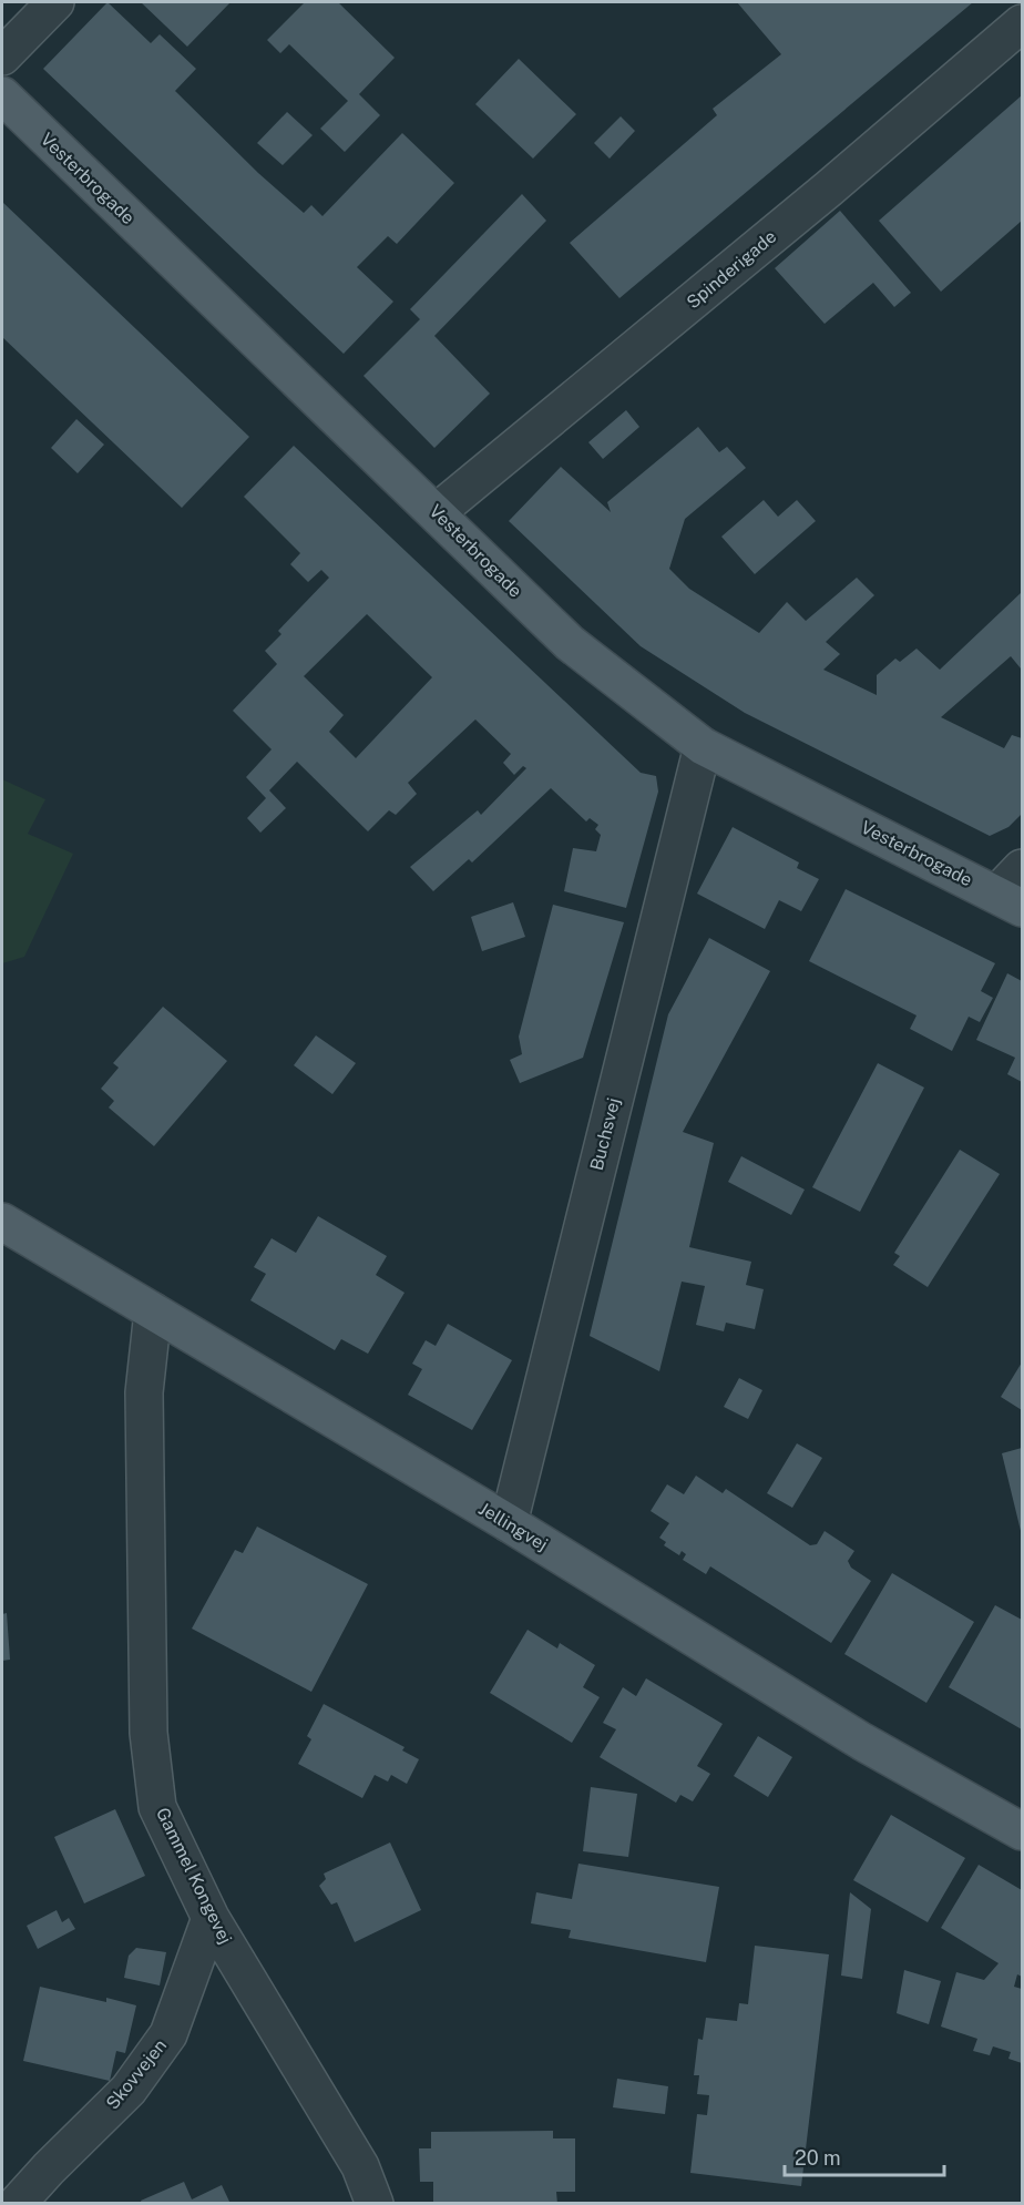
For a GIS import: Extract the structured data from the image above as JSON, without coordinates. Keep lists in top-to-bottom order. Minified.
{"streets":{"main road":["Vesterbrogade","Jellingvej"],"street":["Spinderigade","Buchsvej","Gammel Kongevej","Skovvejen"]},"crossings":[["Vesterbrogade","Spinderigade"],["Vesterbrogade","Buchsvej"],["Buchsvej","Jellingvej"],["Jellingvej","Gammel Kongevej"],["Gammel Kongevej","Skovvejen"]],"scale_bar":"20 m"}
